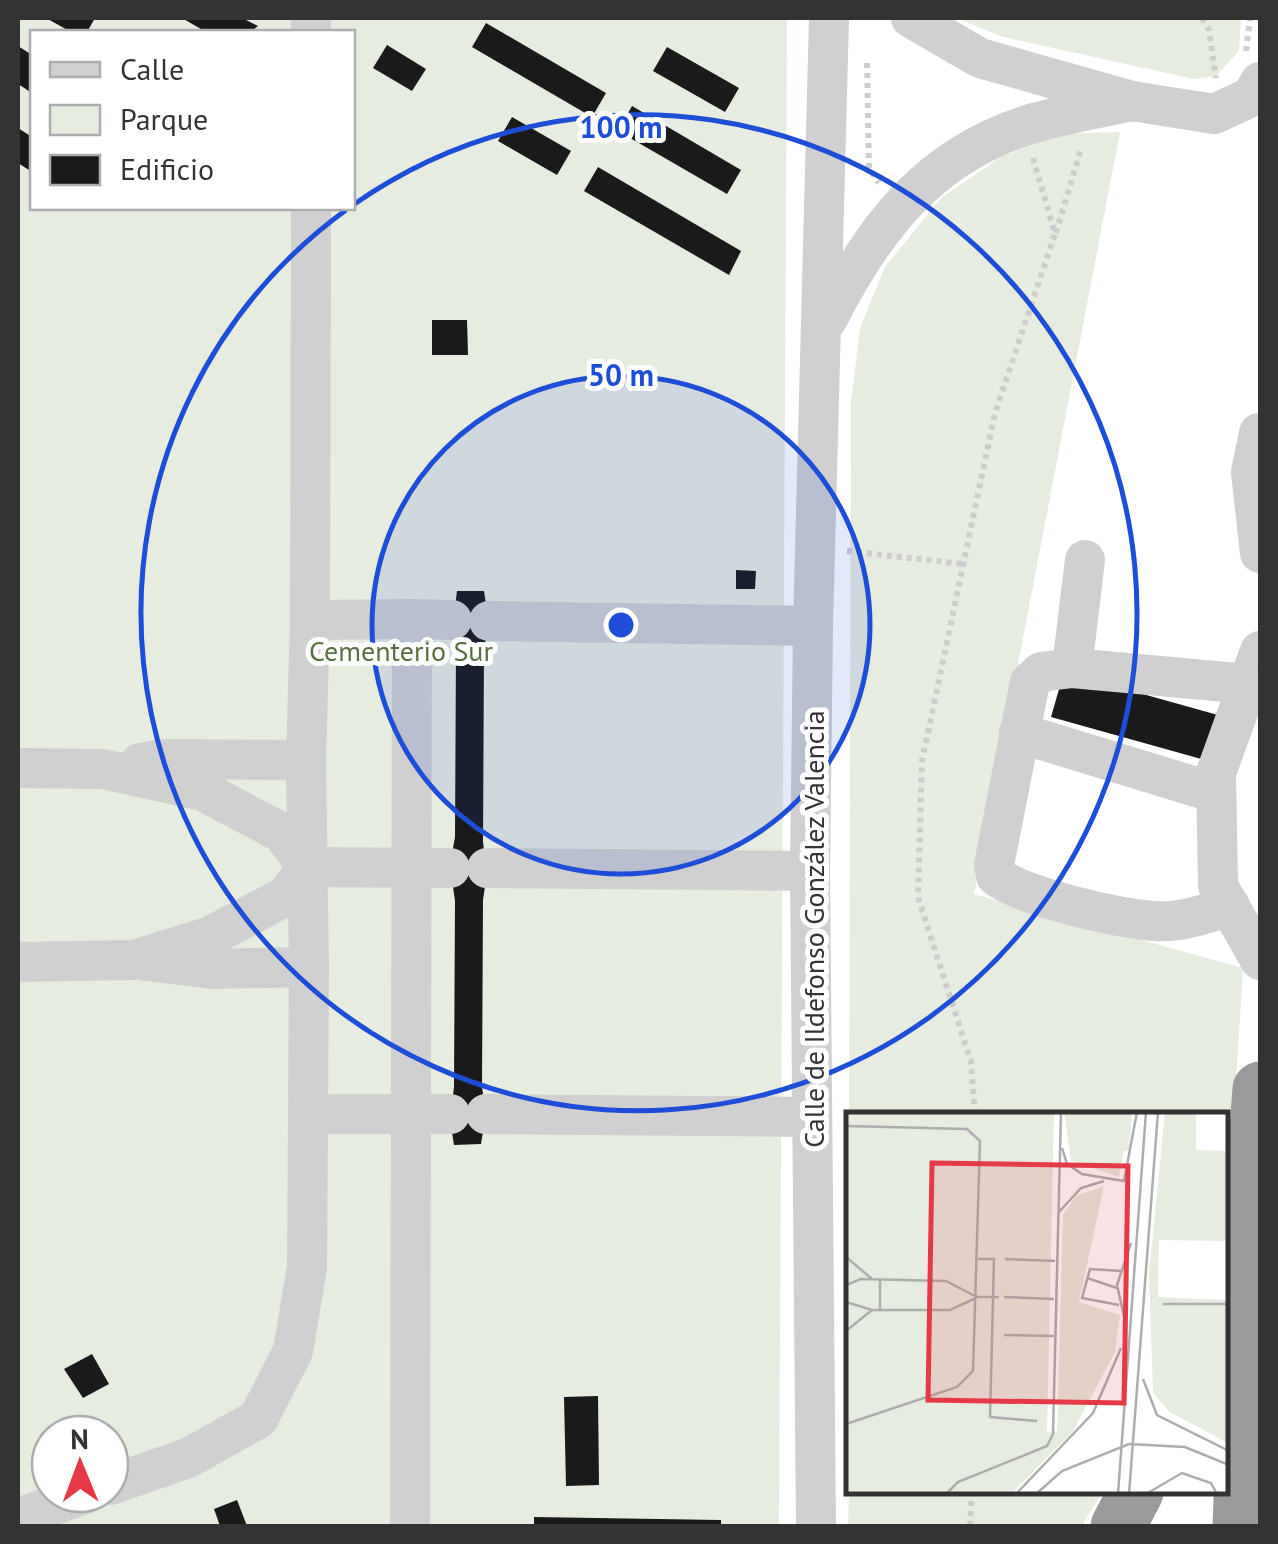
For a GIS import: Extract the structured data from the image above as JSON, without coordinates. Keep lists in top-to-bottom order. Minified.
{"streets":{"street":["Calle de Ildefonso González Valencia"]},"parks":["Cementerio Sur"],"legend":["Calle","Parque","Edificio"],"north":"top","rings":["100 m","50 m"]}
